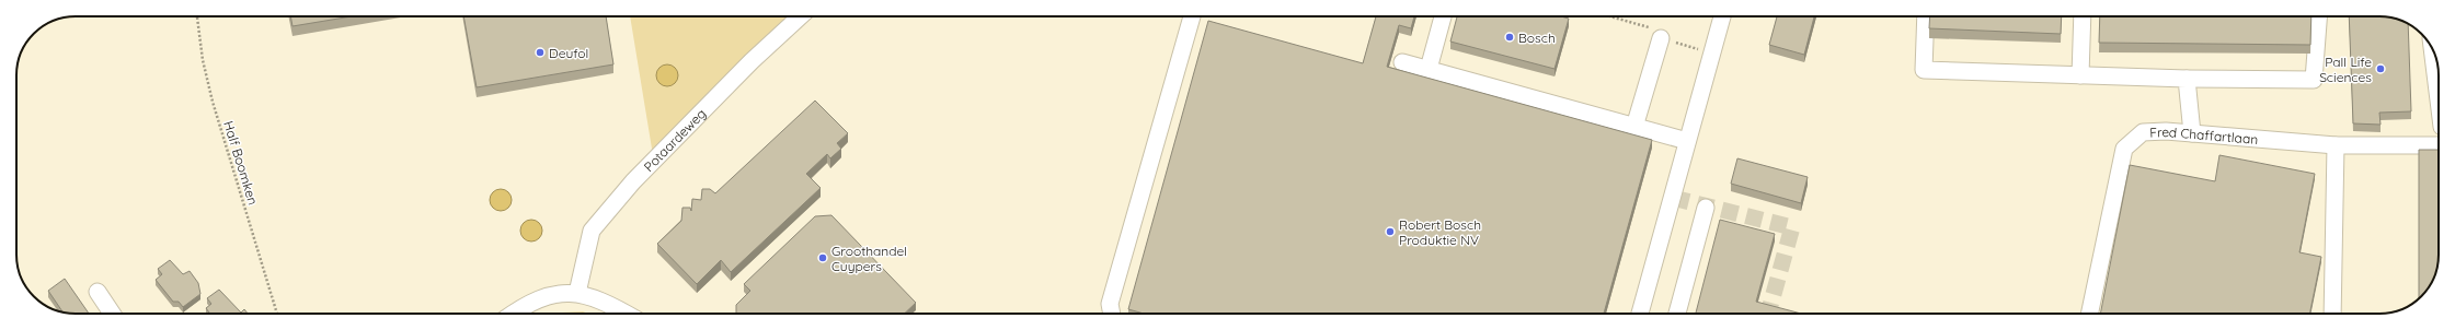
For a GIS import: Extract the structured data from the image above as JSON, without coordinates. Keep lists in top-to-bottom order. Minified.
{"streets":{"street":["Fred Chaffartlaan","Potaardeweg"],"path":["Half Boomken"]},"places":["Bosch","Deufol","Pall Life Sciences","Robert Bosch Produktie NV","Groothandel Cuypers"]}
